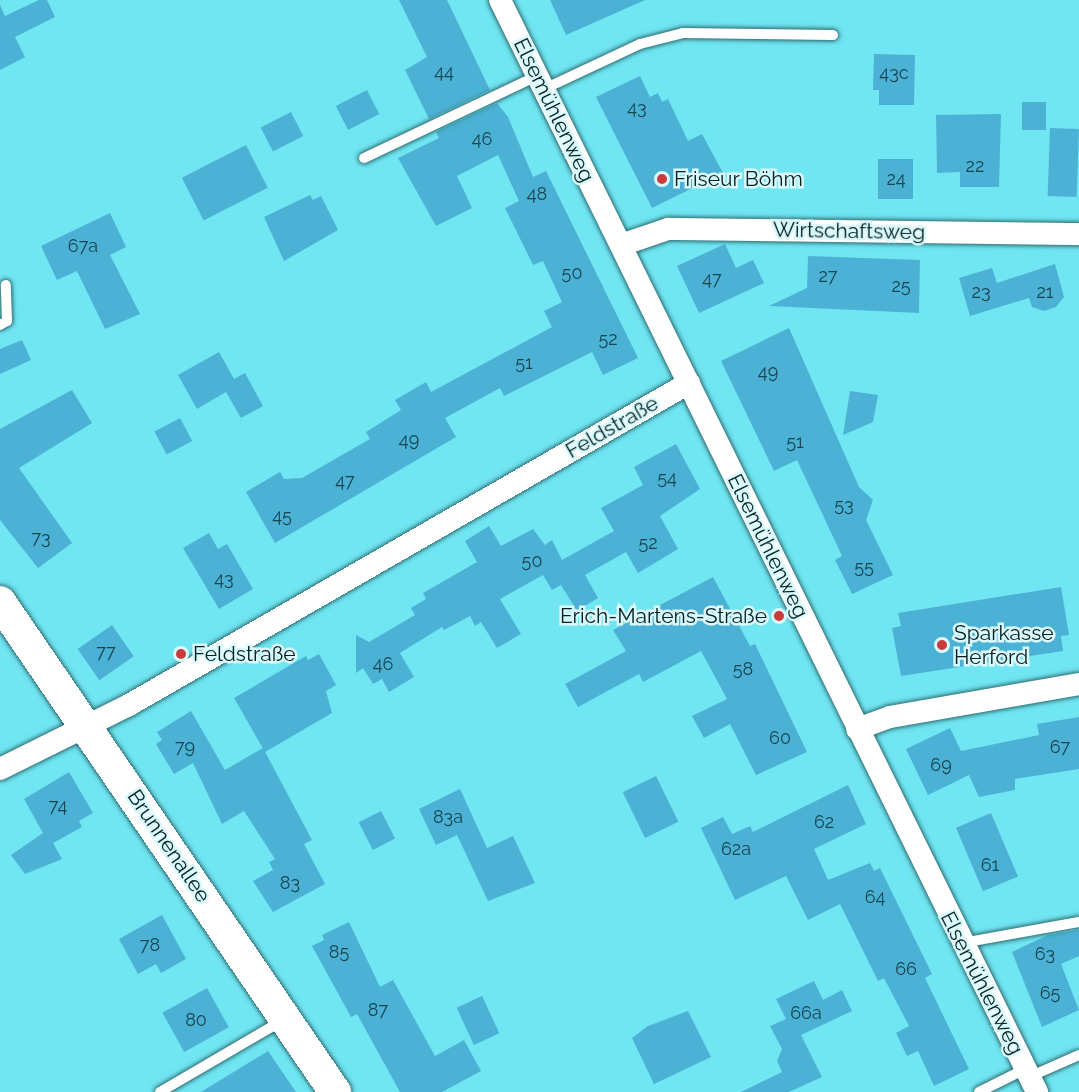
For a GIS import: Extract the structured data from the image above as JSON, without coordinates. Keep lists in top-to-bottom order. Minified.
{"streets":{"street":["Elsemühlenweg","Wirtschaftsweg","Feldstraße","Brunnenallee"]},"crossings":[["Elsemühlenweg","Wirtschaftsweg"],["Elsemühlenweg","Feldstraße"],["Feldstraße","Brunnenallee"]],"places":["Friseur Böhm","Erich-Martens-Straße","Sparkasse Herford","Feldstraße"],"house_numbers":["44","43c","43","46","22","24","48","67a","50","27","47","25","23","21","52","51","49","49","51","54","47","53","45","73","52","50","55","43","77","46","58","60","79","67","69","74","83a","62","62a","61","83","64","78","85","63","66","65","87","66a","80"]}
